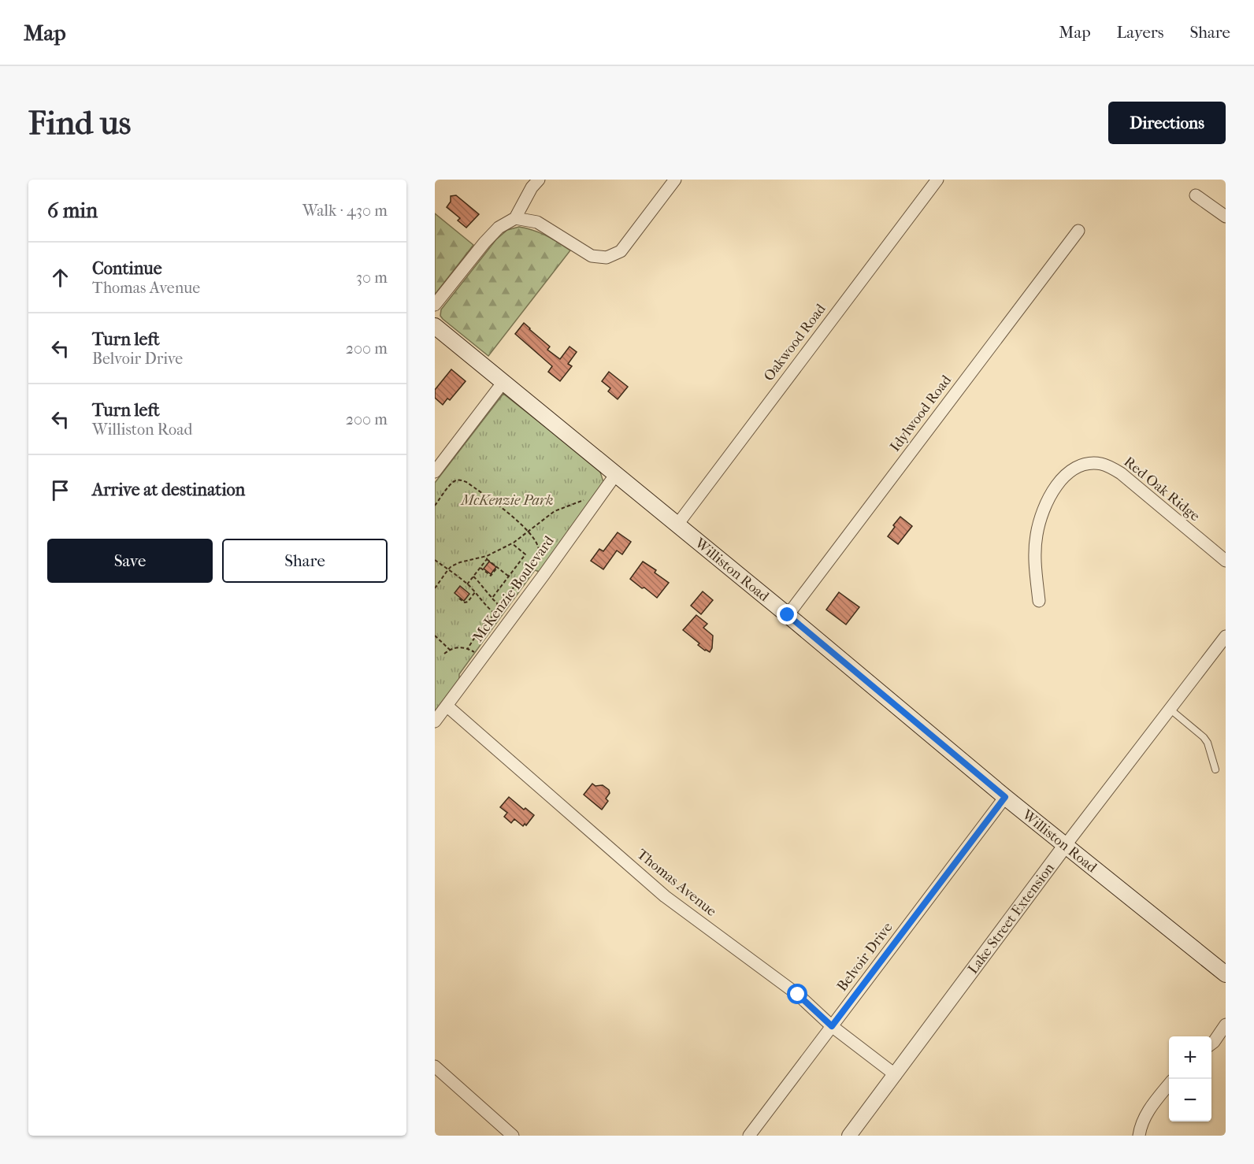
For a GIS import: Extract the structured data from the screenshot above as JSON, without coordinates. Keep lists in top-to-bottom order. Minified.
{"streets":{"main road":["Williston Road"],"street":["Oakwood Road","Idylwood Road","Red Oak Ridge","McKenzie Boulevard","Thomas Avenue","Lake Street Extension","Belvoir Drive"]},"crossings":[["Oakwood Road","Williston Road"],["Idylwood Road","Williston Road"],["Williston Road","McKenzie Boulevard"],["Williston Road","Lake Street Extension"],["Williston Road","Belvoir Drive"],["McKenzie Boulevard","Thomas Avenue"],["Thomas Avenue","Lake Street Extension"],["Thomas Avenue","Belvoir Drive"]],"parks":["McKenzie Park"],"page":{"header":"Map","nav":["Map","Layers","Share"],"buttons":["Directions",["Save","Share"]],"title":"Find us","heading":["6 min","Walk · 430 m"],"list":[["Continue","Thomas Avenue","30 m"],["Turn left","Belvoir Drive","200 m"],["Turn left","Williston Road","200 m"],"Arrive at destination"],"map_buttons":["+","−"]}}
